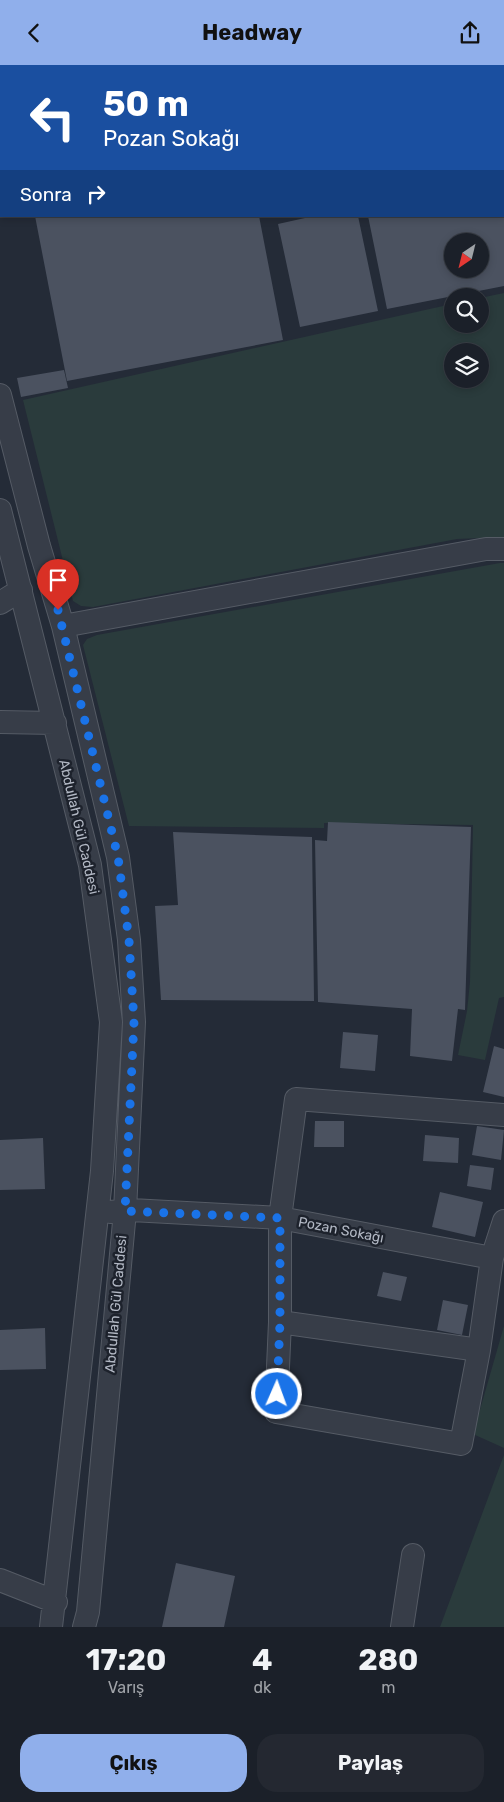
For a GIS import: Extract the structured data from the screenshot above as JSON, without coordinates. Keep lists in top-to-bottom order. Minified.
{"streets":{"street":["Abdullah Gül Caddesi","Pozan Sokağı"]},"crossings":[["Abdullah Gül Caddesi","Pozan Sokağı"]],"north":"bottom left","page":{"header":"Headway","turn":["50 m","Pozan Sokağı"],"then":"Sonra","eta":["17:20","Varış","4","dk","280","m"],"buttons":["Çıkış","Paylaş"]}}
